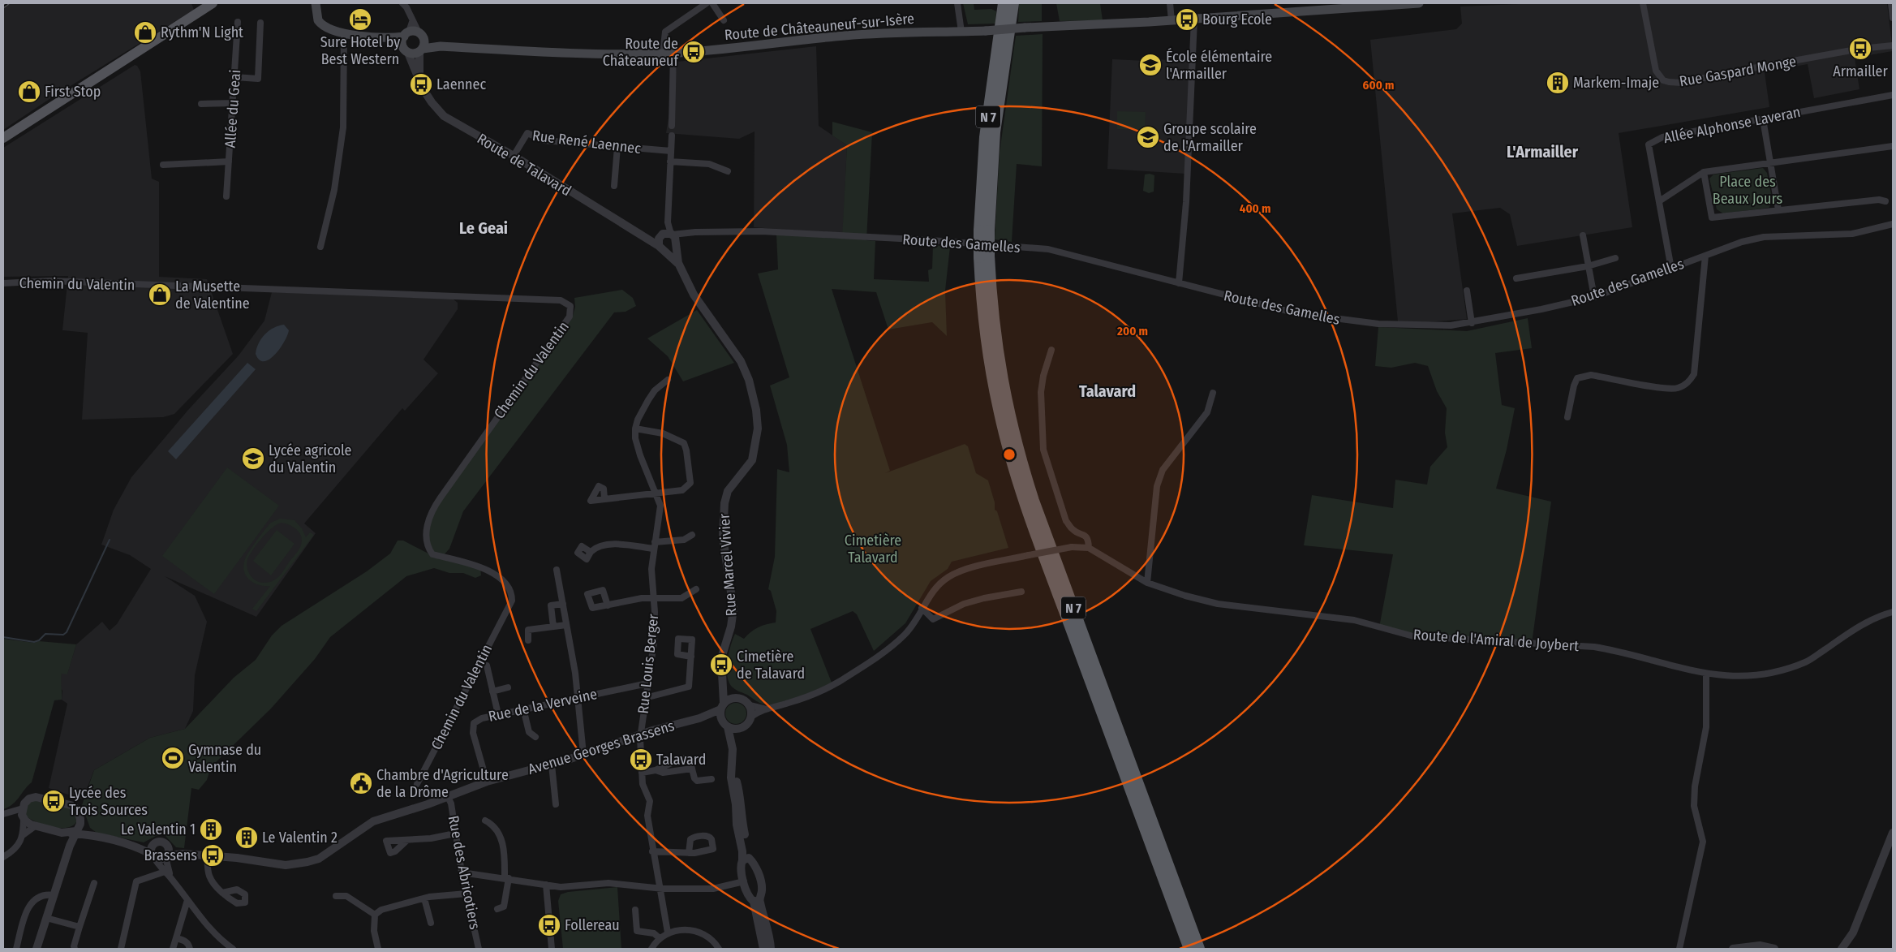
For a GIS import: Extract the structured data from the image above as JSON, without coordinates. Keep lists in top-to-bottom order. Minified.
{"streets":{"highway":["N 7"],"main road":["Route de Châteauneuf-sur-Isère"],"street":["Rue Gaspard Monge","Allée du Geai","Allée Alphonse Laveran","Rue René Laennec","Route de Talavard","Route des Gamelles","Chemin du Valentin","Rue Marcel Vivier","Route de l'Amiral de Joybert","Rue Louis Berger","Rue de la Verveine","Avenue Georges Brassens","Rue des Abricotiers"]},"crossings":[["Route de Châteauneuf-sur-Isère","Route de Talavard"],["Allée Alphonse Laveran","Route des Gamelles"],["Rue René Laennec","Route de Talavard"],["Route de Talavard","Rue Marcel Vivier"],["Route des Gamelles","Rue Marcel Vivier"],["Rue Marcel Vivier","Avenue Georges Brassens"],["Rue Louis Berger","Rue de la Verveine"],["Rue Louis Berger","Avenue Georges Brassens"],["Rue de la Verveine","Avenue Georges Brassens"],["Avenue Georges Brassens","Rue des Abricotiers"]],"districts":["L'Armailler","Le Geai","Talavard"],"parks":["Place des Beaux Jours","Cimetière Talavard"],"places":{"hotel":["Sure Hotel by Best Western"],"bus stop":["Bourg Ecole","Armailler","Route de Châteauneuf","Laennec","Cimetière de Talavard","Talavard","Lycée des Trois Sources","Brassens","Follereau"],"shop":["Rythm'N Light","First Stop","La Musette de Valentine"],"school or university":["École élémentaire l'Armailler","Groupe scolaire de l'Armailler","Lycée agricole du Valentin"],"building":["Markem-Imaje","Le Valentin 1","Le Valentin 2"],"sports":["Gymnase du Valentin"],"public building":["Chambre d'Agriculture de la Drôme"]},"rings":["600 m","400 m","200 m"]}
